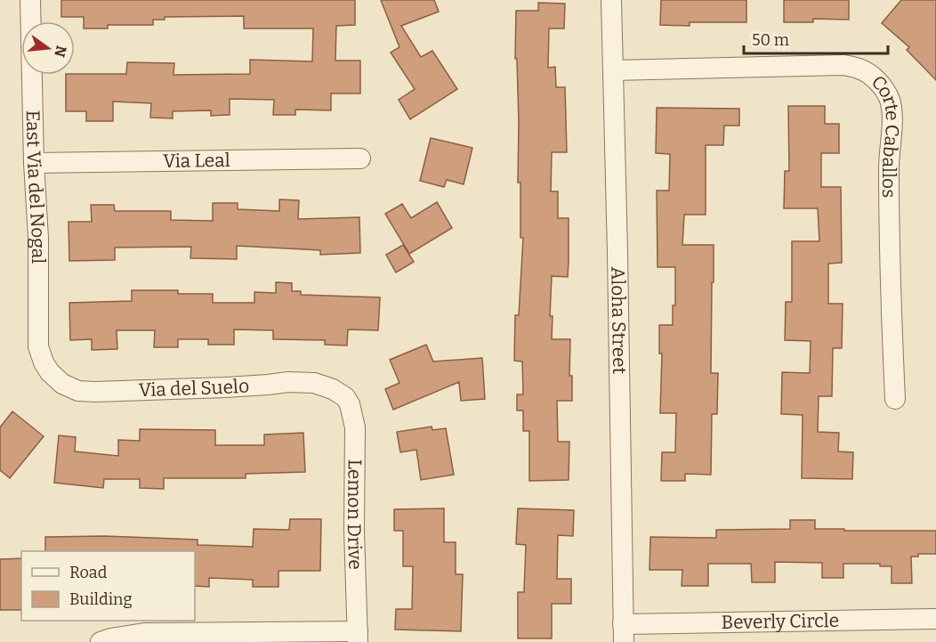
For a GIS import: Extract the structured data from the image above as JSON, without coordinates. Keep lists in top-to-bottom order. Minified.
{"streets":{"street":["Corte Caballos","Via Leal","East Via del Nogal","Aloha Street","Via del Suelo","Lemon Drive","Beverly Circle"]},"crossings":[["Corte Caballos","Aloha Street"],["Via Leal","East Via del Nogal"],["East Via del Nogal","Via del Suelo"],["Aloha Street","Beverly Circle"],["Via del Suelo","Lemon Drive"]],"legend":["Road","Building"],"scale_bar":"50 m","north":"right"}
